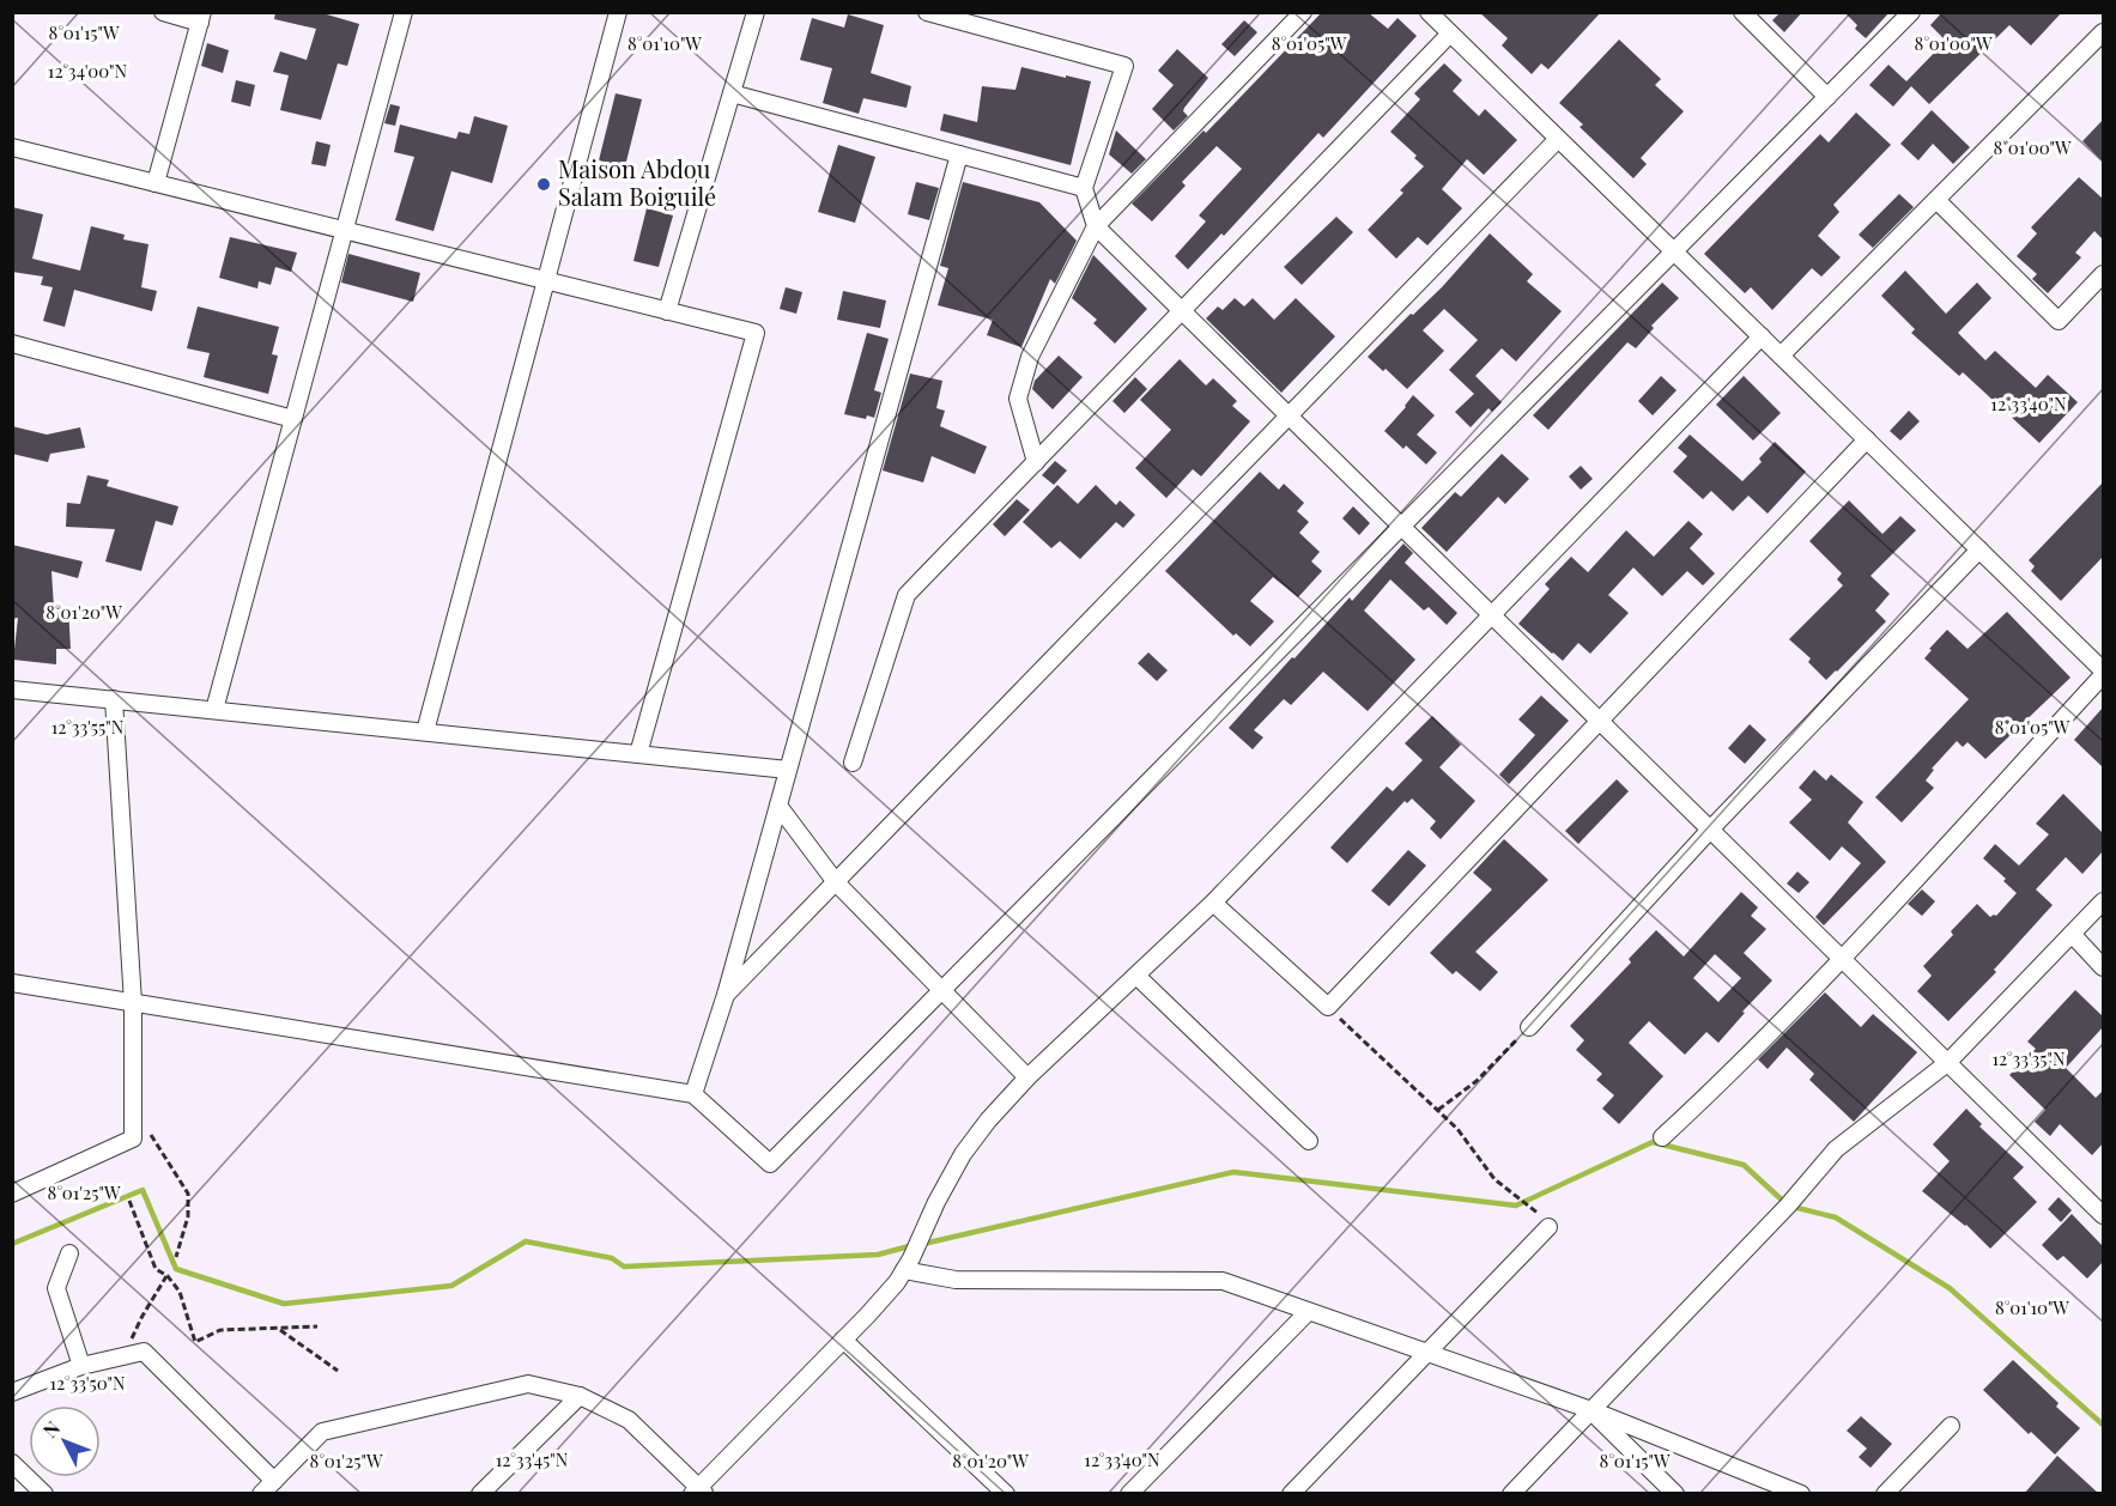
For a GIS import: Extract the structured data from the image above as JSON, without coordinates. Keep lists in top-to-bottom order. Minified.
{"places":["Maison Abdou Salam Boiguilé"],"north":"top left","coordinates":["8°01'15\"W","8°01'00\"W","8°01'10\"W","8°01'05\"W","12°34'00\"N","12°33'40\"N","8°01'20\"W","12°33'55\"N","12°33'35\"N","8°01'25\"W","12°33'50\"N","12°33'45\"N"]}
